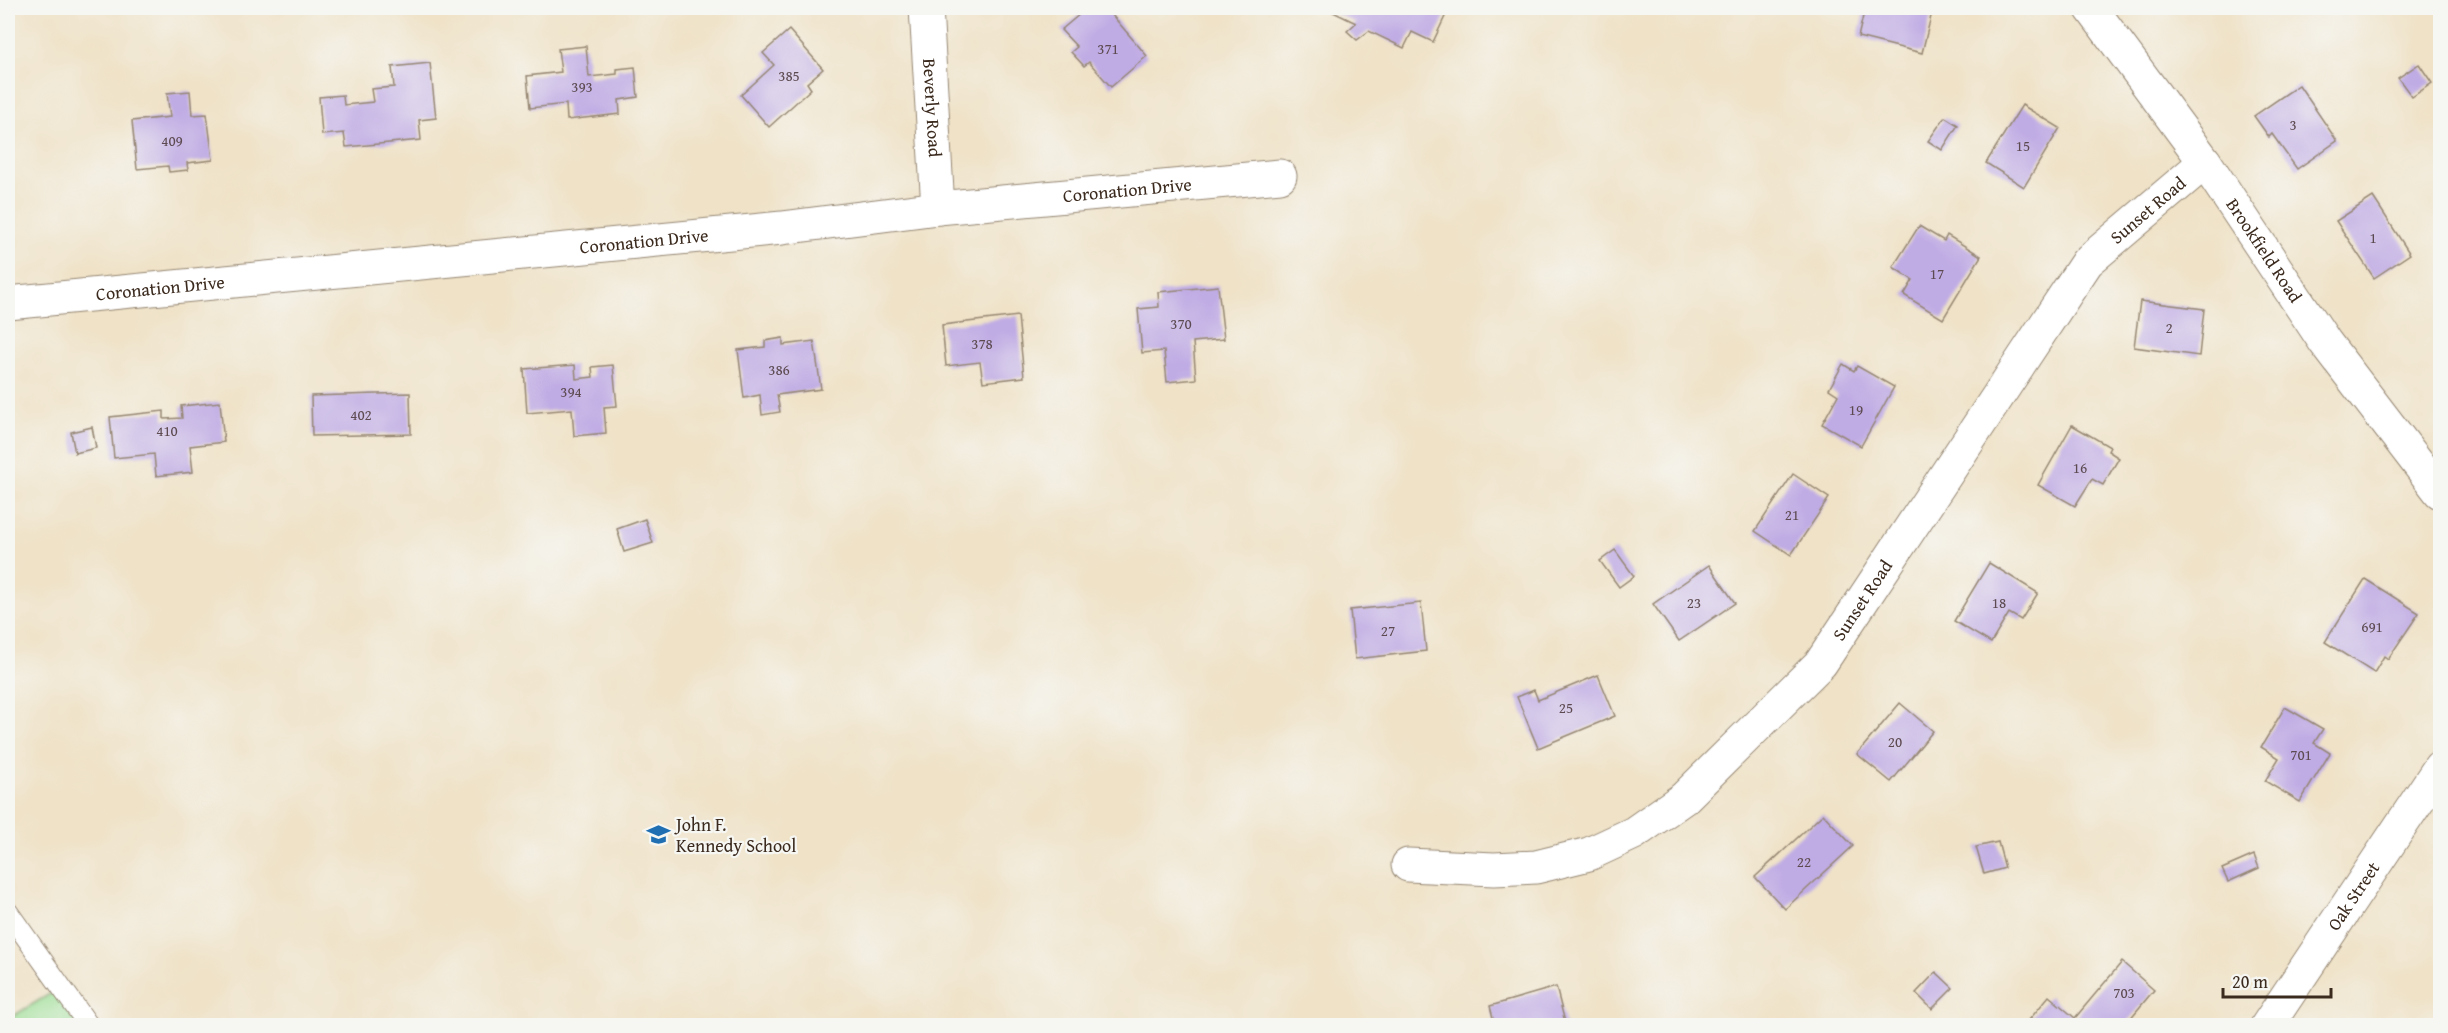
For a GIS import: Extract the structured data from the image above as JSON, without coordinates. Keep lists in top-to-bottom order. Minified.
{"streets":{"street":["Beverly Road","Coronation Drive","Sunset Road","Brookfield Road","Oak Street"]},"crossings":[["Beverly Road","Coronation Drive"],["Sunset Road","Brookfield Road"]],"places":{"school or university":["John F. Kennedy School"]},"house_numbers":["371","385","393","3","409","15","1","17","370","2","378","386","394","19","402","410","16","21","23","18","691","27","25","20","701","22","703"],"scale_bar":"20 m"}
